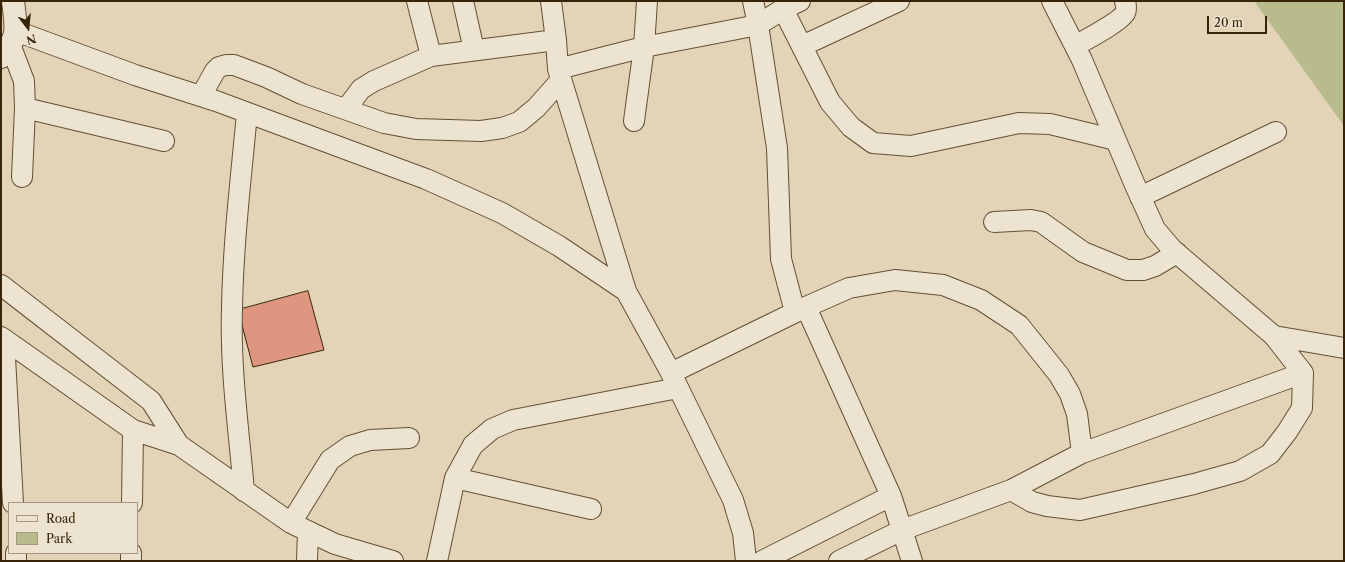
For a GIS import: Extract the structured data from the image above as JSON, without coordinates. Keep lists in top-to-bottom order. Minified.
{"legend":["Road","Park"],"scale_bar":"20 m","north":"bottom"}
